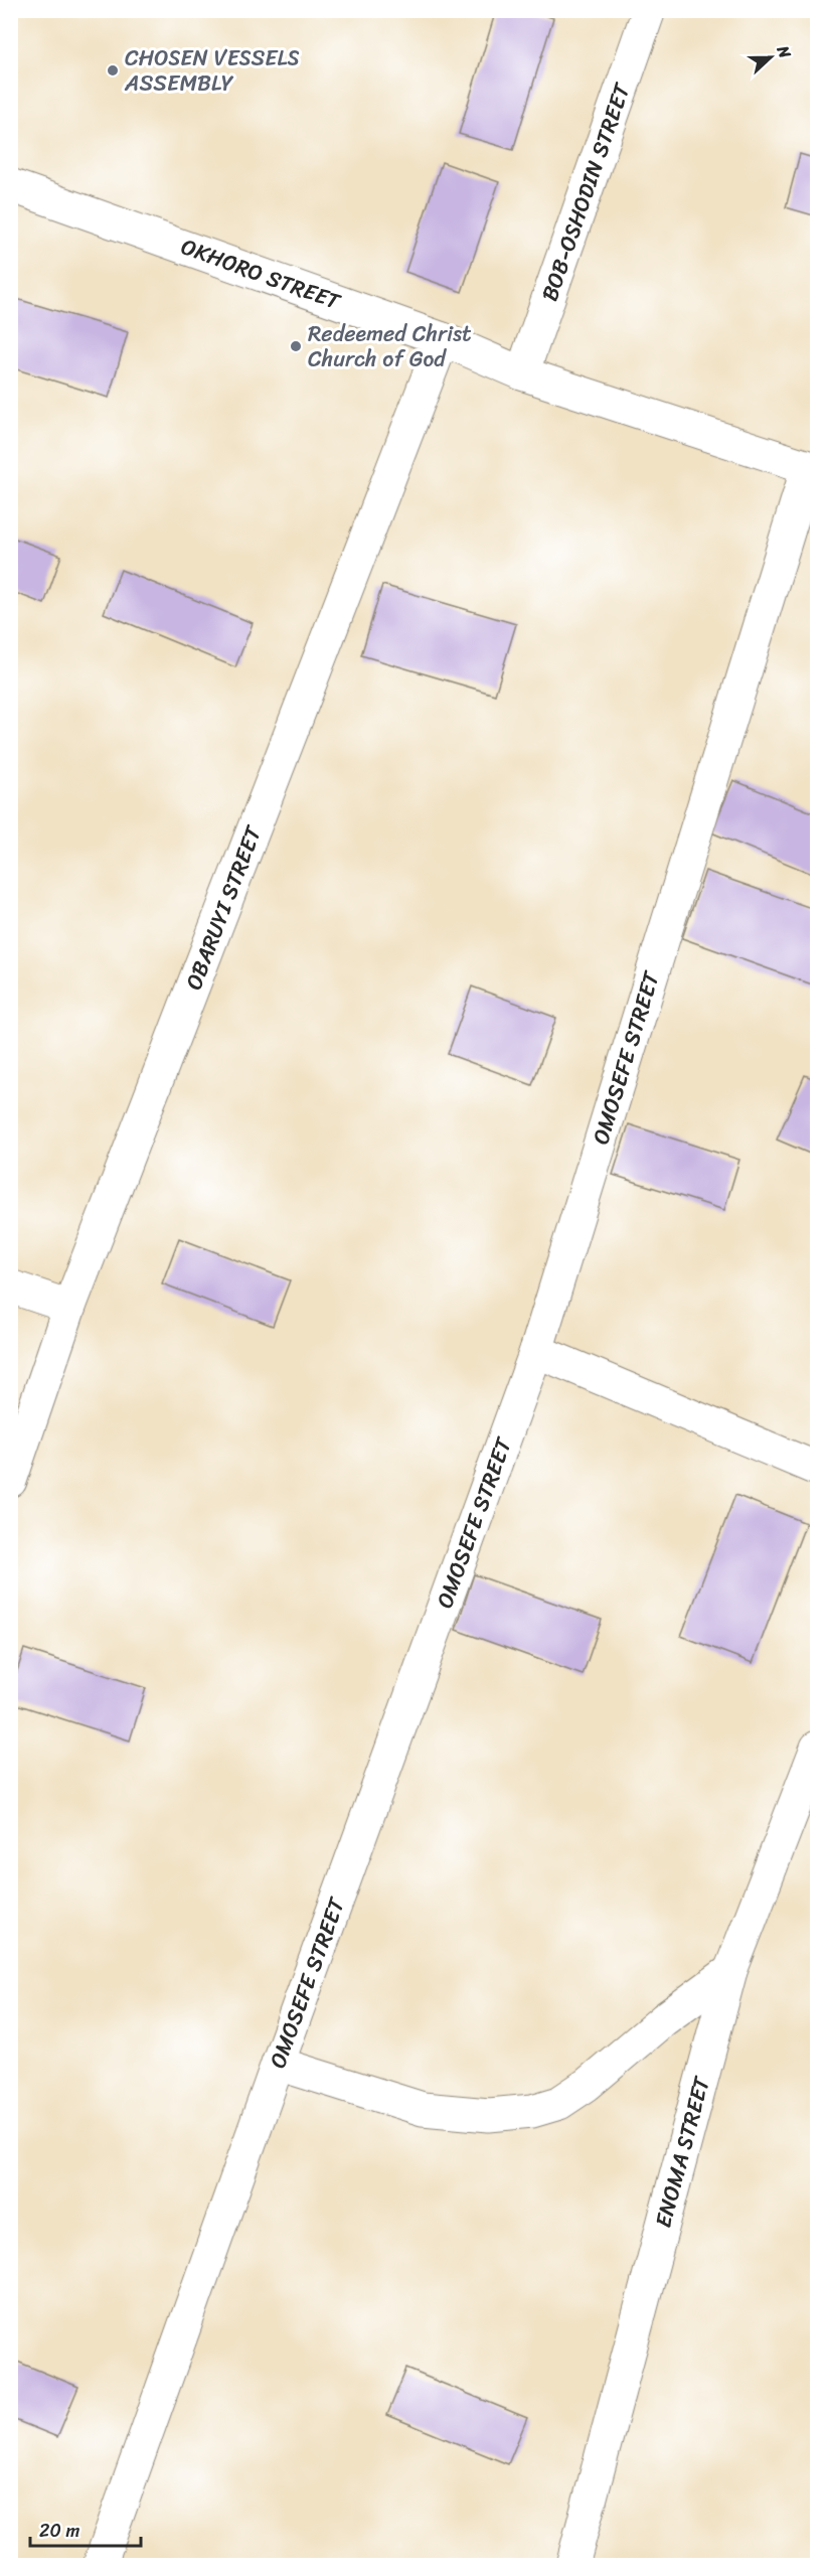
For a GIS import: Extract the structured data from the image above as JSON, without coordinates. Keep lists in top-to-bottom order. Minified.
{"streets":{"street":["BOB-OSHODIN STREET","OKHORO STREET","OBARUYI STREET","OMOSEFE STREET","ENOMA STREET"]},"crossings":[["BOB-OSHODIN STREET","OKHORO STREET"],["OKHORO STREET","OBARUYI STREET"],["OKHORO STREET","OMOSEFE STREET"]],"places":["CHOSEN VESSELS ASSEMBLY","Redeemed Christ Church of God"],"scale_bar":"20 m","north":"right"}
